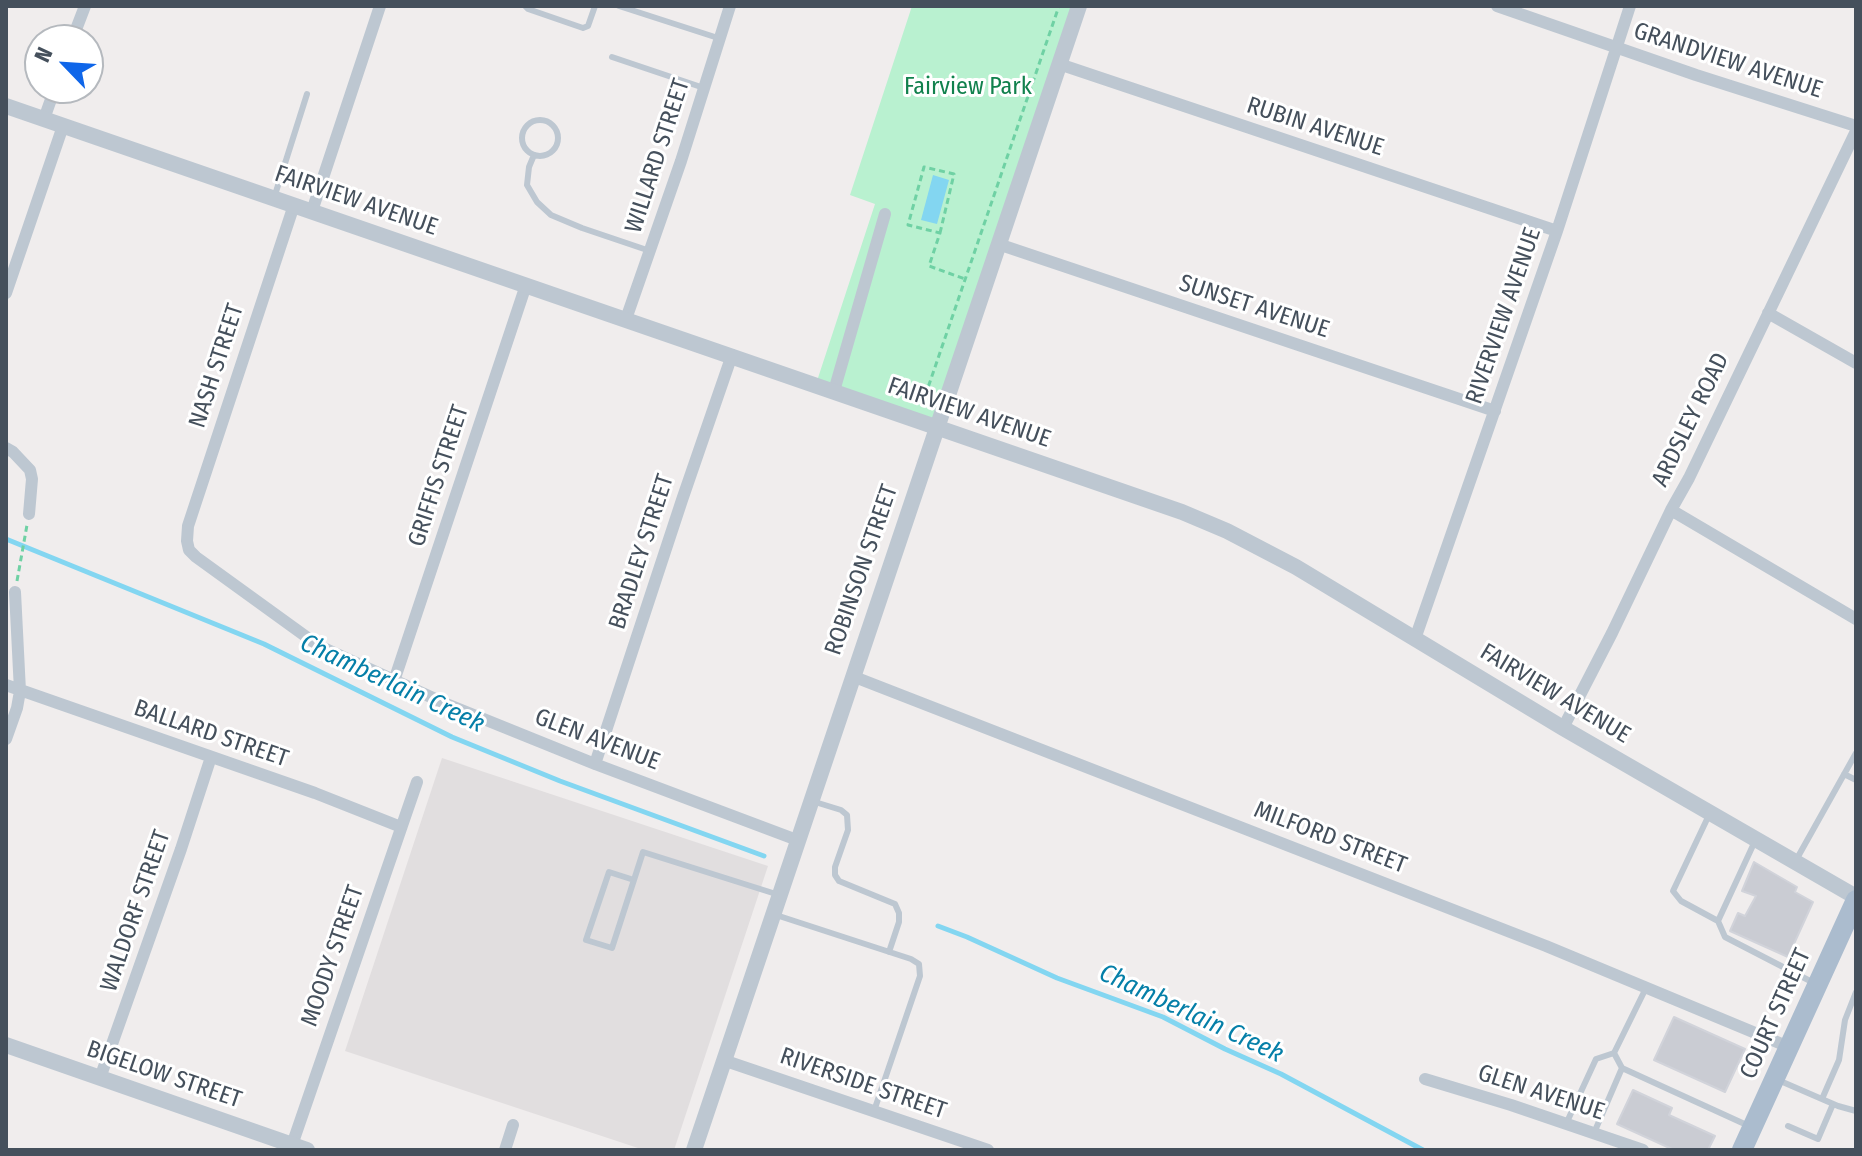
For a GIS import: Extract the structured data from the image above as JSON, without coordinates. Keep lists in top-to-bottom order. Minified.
{"streets":{"main road":["COURT STREET"],"street":["GRANDVIEW AVENUE","RUBIN AVENUE","WILLARD STREET","FAIRVIEW AVENUE","SUNSET AVENUE","RIVERVIEW AVENUE","NASH STREET","ARDSLEY ROAD","GRIFFIS STREET","BRADLEY STREET","ROBINSON STREET","BALLARD STREET","GLEN AVENUE","MILFORD STREET","WALDORF STREET","MOODY STREET","BIGELOW STREET","RIVERSIDE STREET"]},"crossings":[["GRANDVIEW AVENUE","RIVERVIEW AVENUE"],["GRANDVIEW AVENUE","ARDSLEY ROAD"],["RUBIN AVENUE","RIVERVIEW AVENUE"],["RUBIN AVENUE","ROBINSON STREET"],["WILLARD STREET","FAIRVIEW AVENUE"],["FAIRVIEW AVENUE","RIVERVIEW AVENUE"],["FAIRVIEW AVENUE","NASH STREET"],["FAIRVIEW AVENUE","ARDSLEY ROAD"],["FAIRVIEW AVENUE","GRIFFIS STREET"],["FAIRVIEW AVENUE","BRADLEY STREET"],["FAIRVIEW AVENUE","ROBINSON STREET"],["FAIRVIEW AVENUE","COURT STREET"],["SUNSET AVENUE","RIVERVIEW AVENUE"],["SUNSET AVENUE","ROBINSON STREET"],["NASH STREET","GLEN AVENUE"],["GRIFFIS STREET","GLEN AVENUE"],["BRADLEY STREET","GLEN AVENUE"],["ROBINSON STREET","GLEN AVENUE"],["ROBINSON STREET","MILFORD STREET"],["ROBINSON STREET","RIVERSIDE STREET"],["BALLARD STREET","WALDORF STREET"],["BALLARD STREET","MOODY STREET"],["MILFORD STREET","COURT STREET"],["WALDORF STREET","BIGELOW STREET"],["MOODY STREET","BIGELOW STREET"]],"water":["Chamberlain Creek"],"parks":["Fairview Park"],"north":"top left"}
